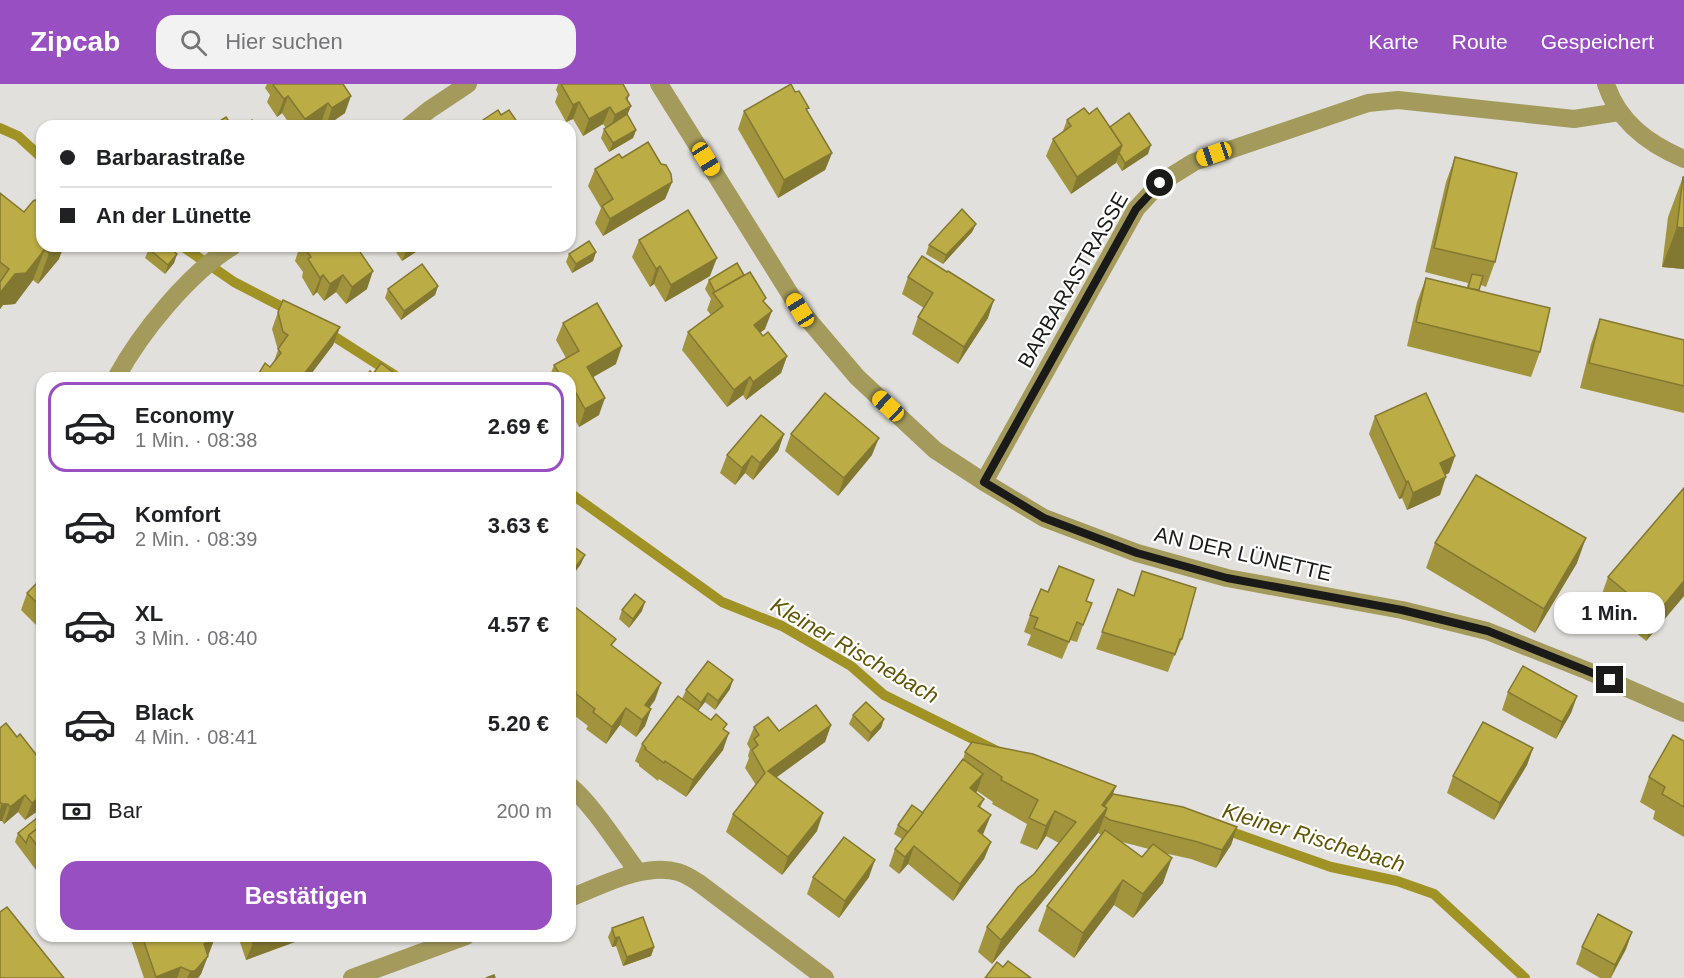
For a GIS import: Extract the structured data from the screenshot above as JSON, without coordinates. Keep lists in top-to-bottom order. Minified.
{"streets":{"street":["BARBARASTRASSE","AN DER LÜNETTE"]},"crossings":[["BARBARASTRASSE","AN DER LÜNETTE"]],"water":["Kleiner Rischebach"],"page":{"header":"Zipcab","search":"Hier suchen","nav":["Karte","Route","Gespeichert"],"banner":["Barbarastraße","An der Lünette"],"list":[{"name":"Economy","note":"1 Min. · 08:38","value":"2.69 €"},{"name":"Komfort","note":"2 Min. · 08:39","value":"3.63 €"},{"name":"XL","note":"3 Min. · 08:40","value":"4.57 €"},{"name":"Black","note":"4 Min. · 08:41","value":"5.20 €"}],"bubble":"1 Min.","pay":["Bar","200 m"],"buttons":"Bestätigen"}}
